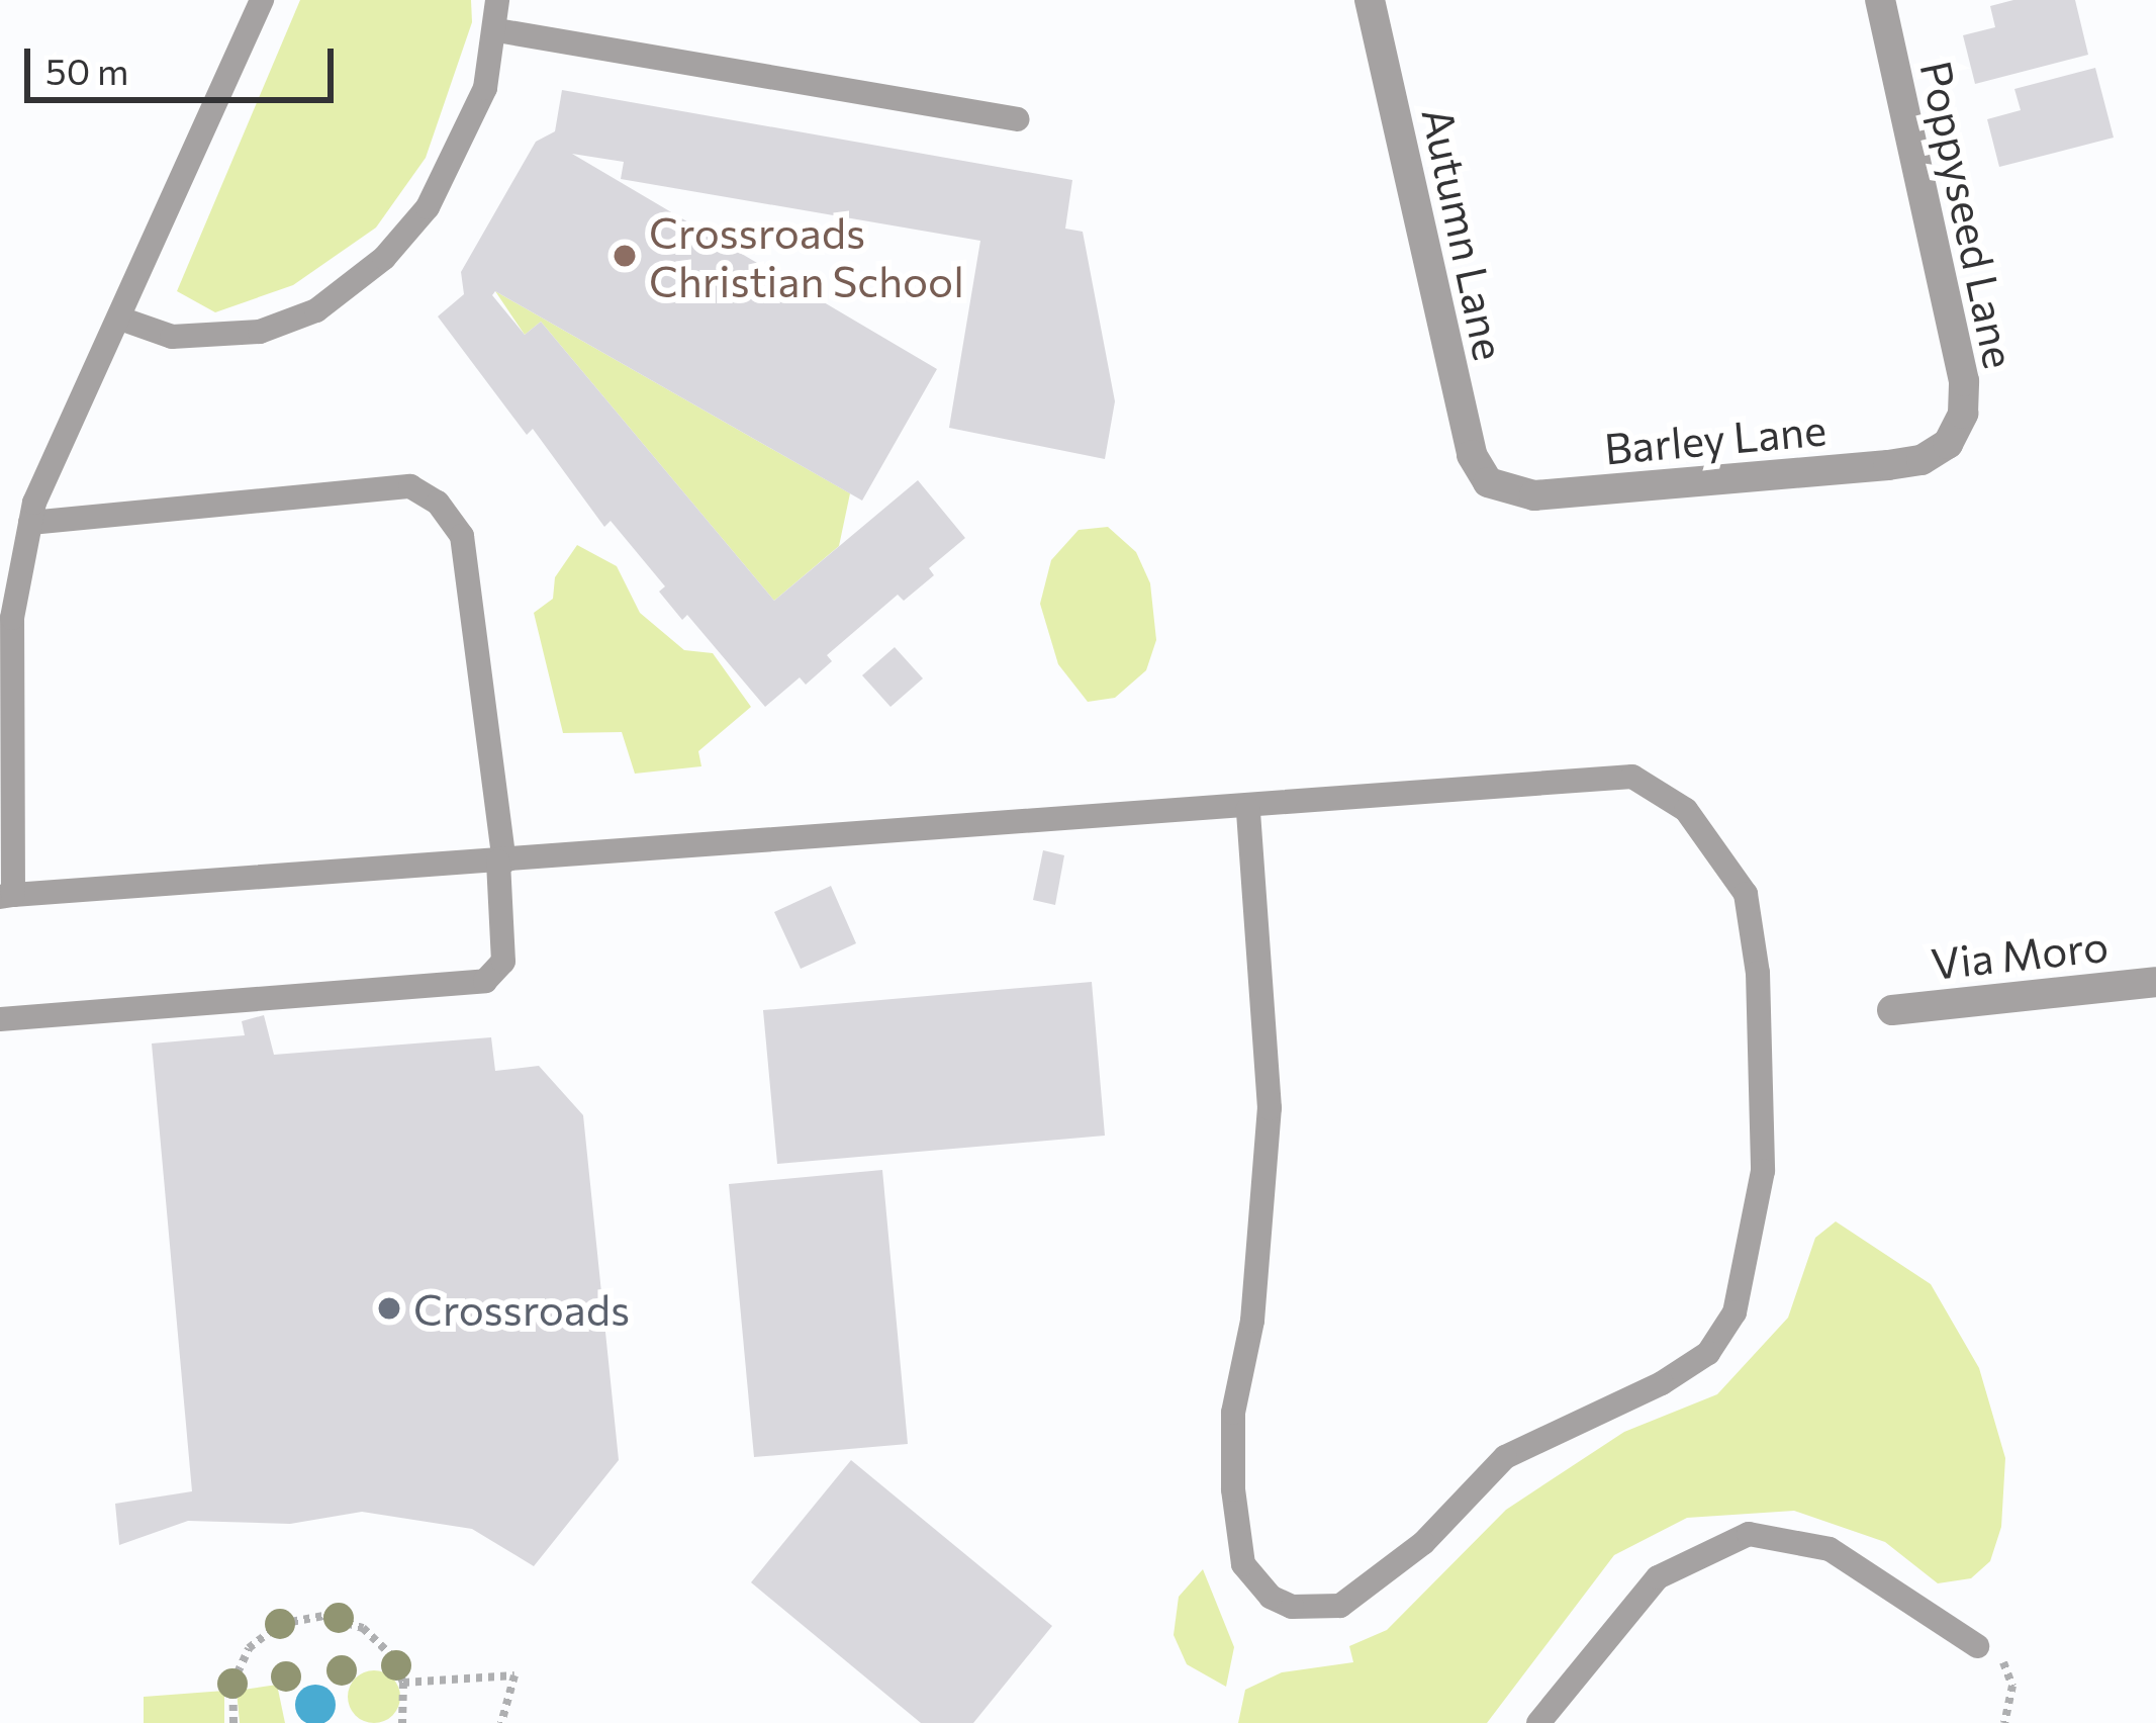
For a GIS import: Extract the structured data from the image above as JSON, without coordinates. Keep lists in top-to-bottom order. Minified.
{"streets":{"street":["Poppyseed Lane","Autumn Lane","Barley Lane","Via Moro"]},"crossings":[["Poppyseed Lane","Barley Lane"],["Autumn Lane","Barley Lane"]],"places":["Crossroads Christian School","Crossroads"],"scale_bar":"50 m"}
